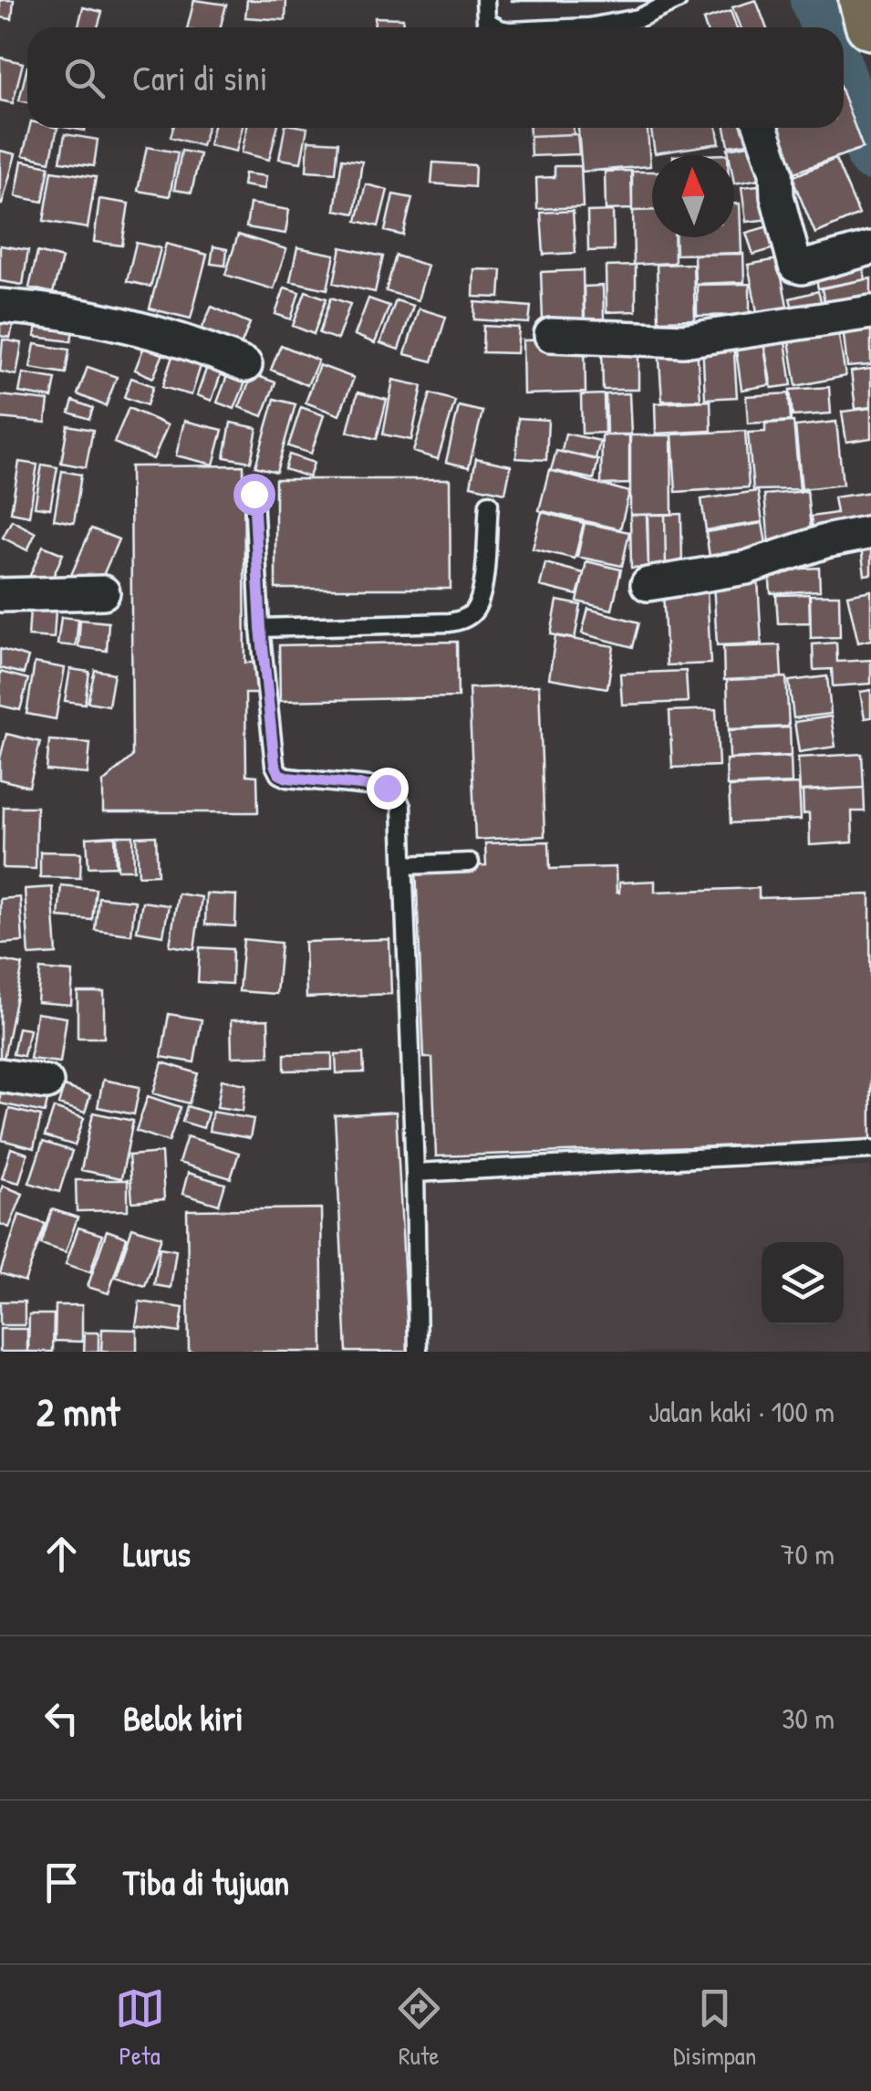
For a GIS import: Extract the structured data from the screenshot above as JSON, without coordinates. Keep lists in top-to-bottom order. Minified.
{"north":"top","page":{"search":"Cari di sini","heading":["2 mnt","Jalan kaki · 100 m"],"list":[["Lurus","70 m"],["Belok kiri","30 m"],"Tiba di tujuan"],"nav":["Peta","Rute","Disimpan"]}}
